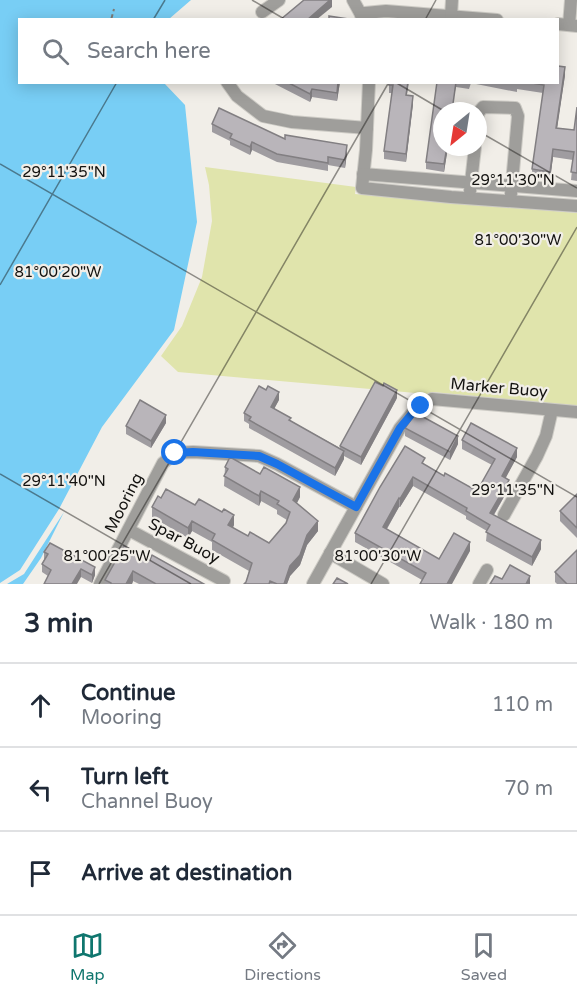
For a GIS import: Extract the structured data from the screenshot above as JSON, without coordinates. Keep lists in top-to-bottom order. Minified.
{"streets":{"street":["Marker Buoy","Mooring","Spar Buoy"]},"crossings":[["Marker Buoy","Mooring"],["Mooring","Spar Buoy"]],"north":"bottom left","page":{"search":"Search here","heading":["3 min","Walk · 180 m"],"list":[["Continue","Mooring","110 m"],["Turn left","Channel Buoy","70 m"],"Arrive at destination"],"nav":["Map","Directions","Saved"]},"coordinates":["29°11'35\"N","29°11'30\"N","81°00'30\"W","81°00'20\"W","29°11'40\"N","81°00'25\"W"]}
